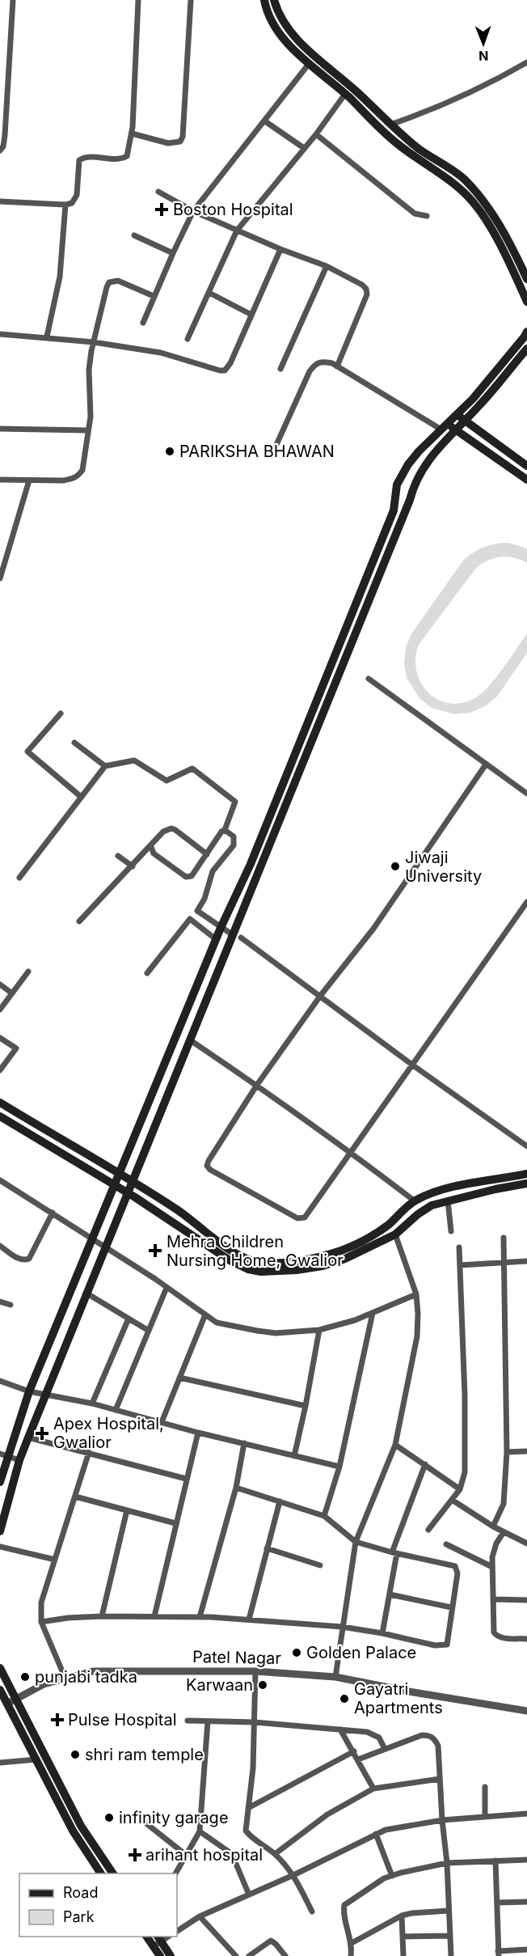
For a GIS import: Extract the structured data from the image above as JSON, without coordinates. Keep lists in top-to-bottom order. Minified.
{"streets":{"street":["Patel Nagar"]},"places":{"health":["Boston Hospital","Mehra Children Nursing Home, Gwalior","Apex Hospital, Gwalior","Pulse Hospital","arihant hospital"],"other":["PARIKSHA BHAWAN","Jiwaji University","Golden Palace","punjabi tadka","Karwaan","Gayatri Apartments","shri ram temple","infinity garage"]},"legend":["Road","Park"],"north":"bottom"}
